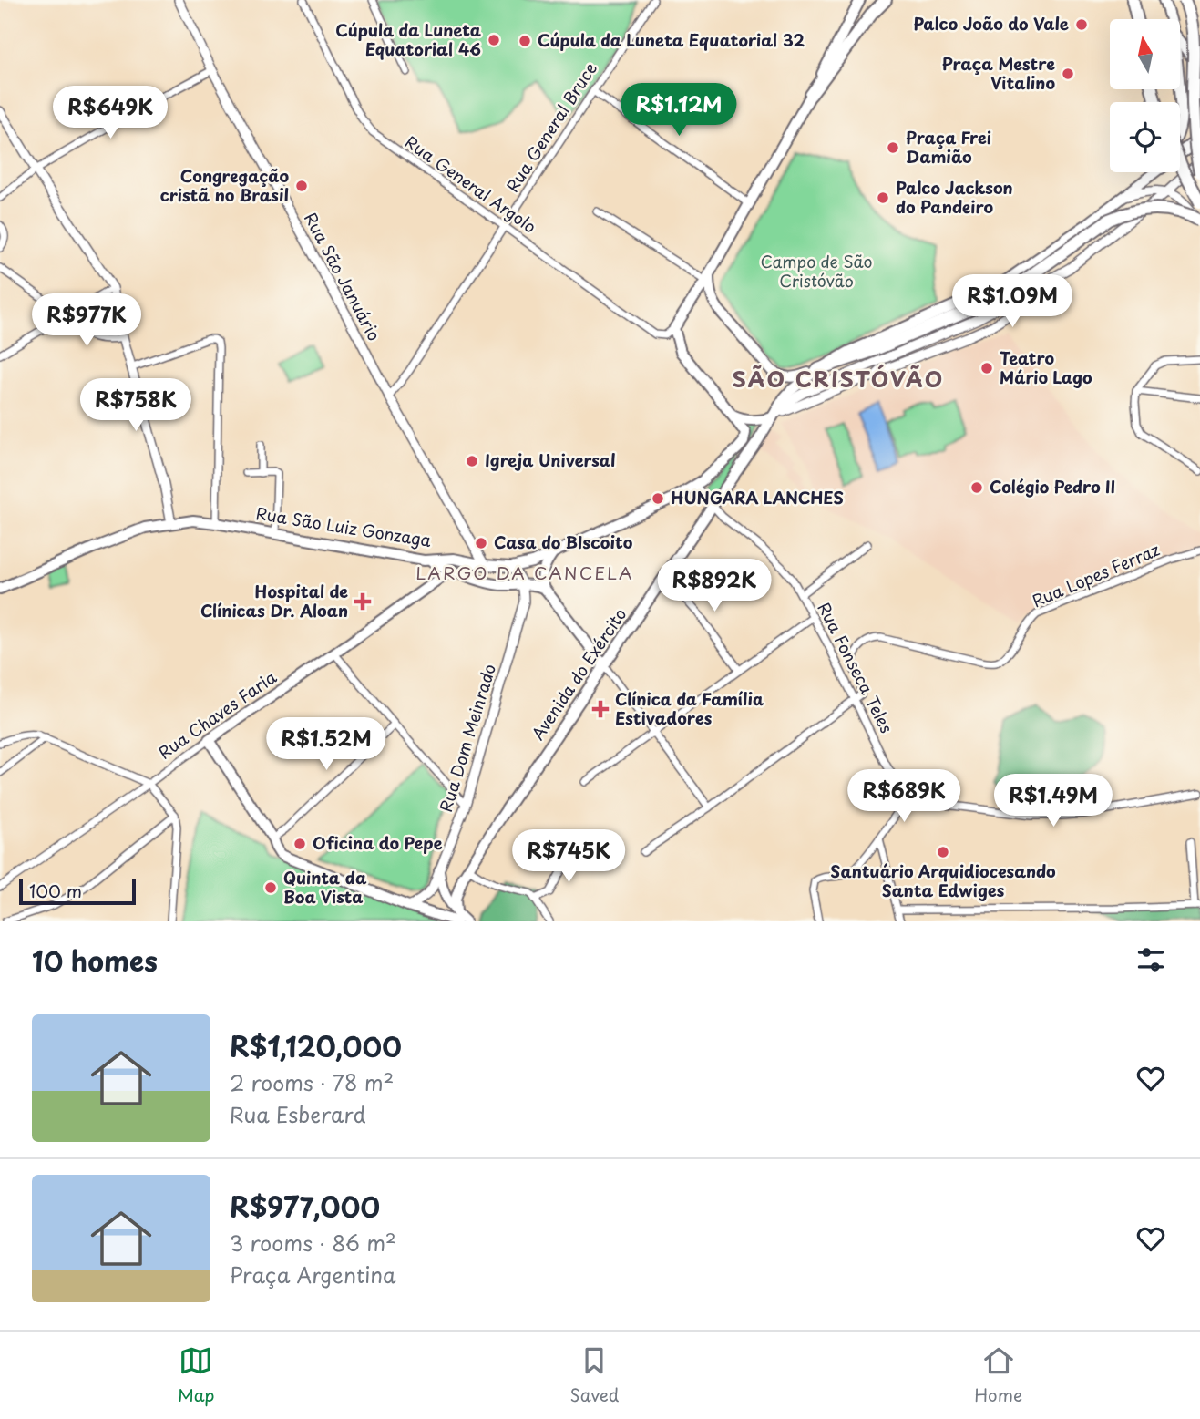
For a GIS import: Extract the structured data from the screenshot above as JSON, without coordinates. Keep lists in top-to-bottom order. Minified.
{"streets":{"main road":["Rua São Luiz Gonzaga","Avenida do Exército","Rua Chaves Faria"],"street":["Rua General Bruce","Rua General Argolo","Rua São Januário","Rua Lopes Ferraz","Rua Fonseca Teles","Rua Dom Meinrado"]},"crossings":[["Rua General Bruce","Rua General Argolo"],["Rua General Bruce","Rua São Januário"],["Rua São Januário","Rua São Luiz Gonzaga"],["Rua São Luiz Gonzaga","Rua Fonseca Teles"],["Rua Lopes Ferraz","Rua Fonseca Teles"],["Rua Fonseca Teles","Avenida do Exército"]],"districts":["SÃO CRISTÓVÃO","LARGO DA CANCELA"],"parks":["Campo de São Cristóvão"],"places":{"other":["Palco João do Vale","Cúpula da Luneta Equatorial 46","Cúpula da Luneta Equatorial 32","Praça Mestre Vitalino","Praça Frei Damião","Congregação cristã no Brasil","Palco Jackson do Pandeiro","Teatro Mário Lago","Igreja Universal","Colégio Pedro II","HUNGARA LANCHES","Casa do BIscoito","Oficina do Pepe","Santuário Arquidiocesando Santa Edwiges","Quinta da Boa Vista"],"health":["Hospital de Clínicas Dr. Aloan","Clínica da Família Estivadores"]},"scale_bar":"100 m","north":"top","page":{"price":["R$1.12M","R$649K","R$1.09M","R$977K","R$758K","R$892K","R$1.52M","R$689K","R$1.49M","R$745K"],"scale":"100 m","heading":"10 homes","list":[{"name":"R$1,120,000","note":"2 rooms · 78 m² · Rua Esberard"},{"name":"R$977,000","note":"3 rooms · 86 m² · Praça Argentina"}],"tabs":["Map","Saved","Home"]}}
